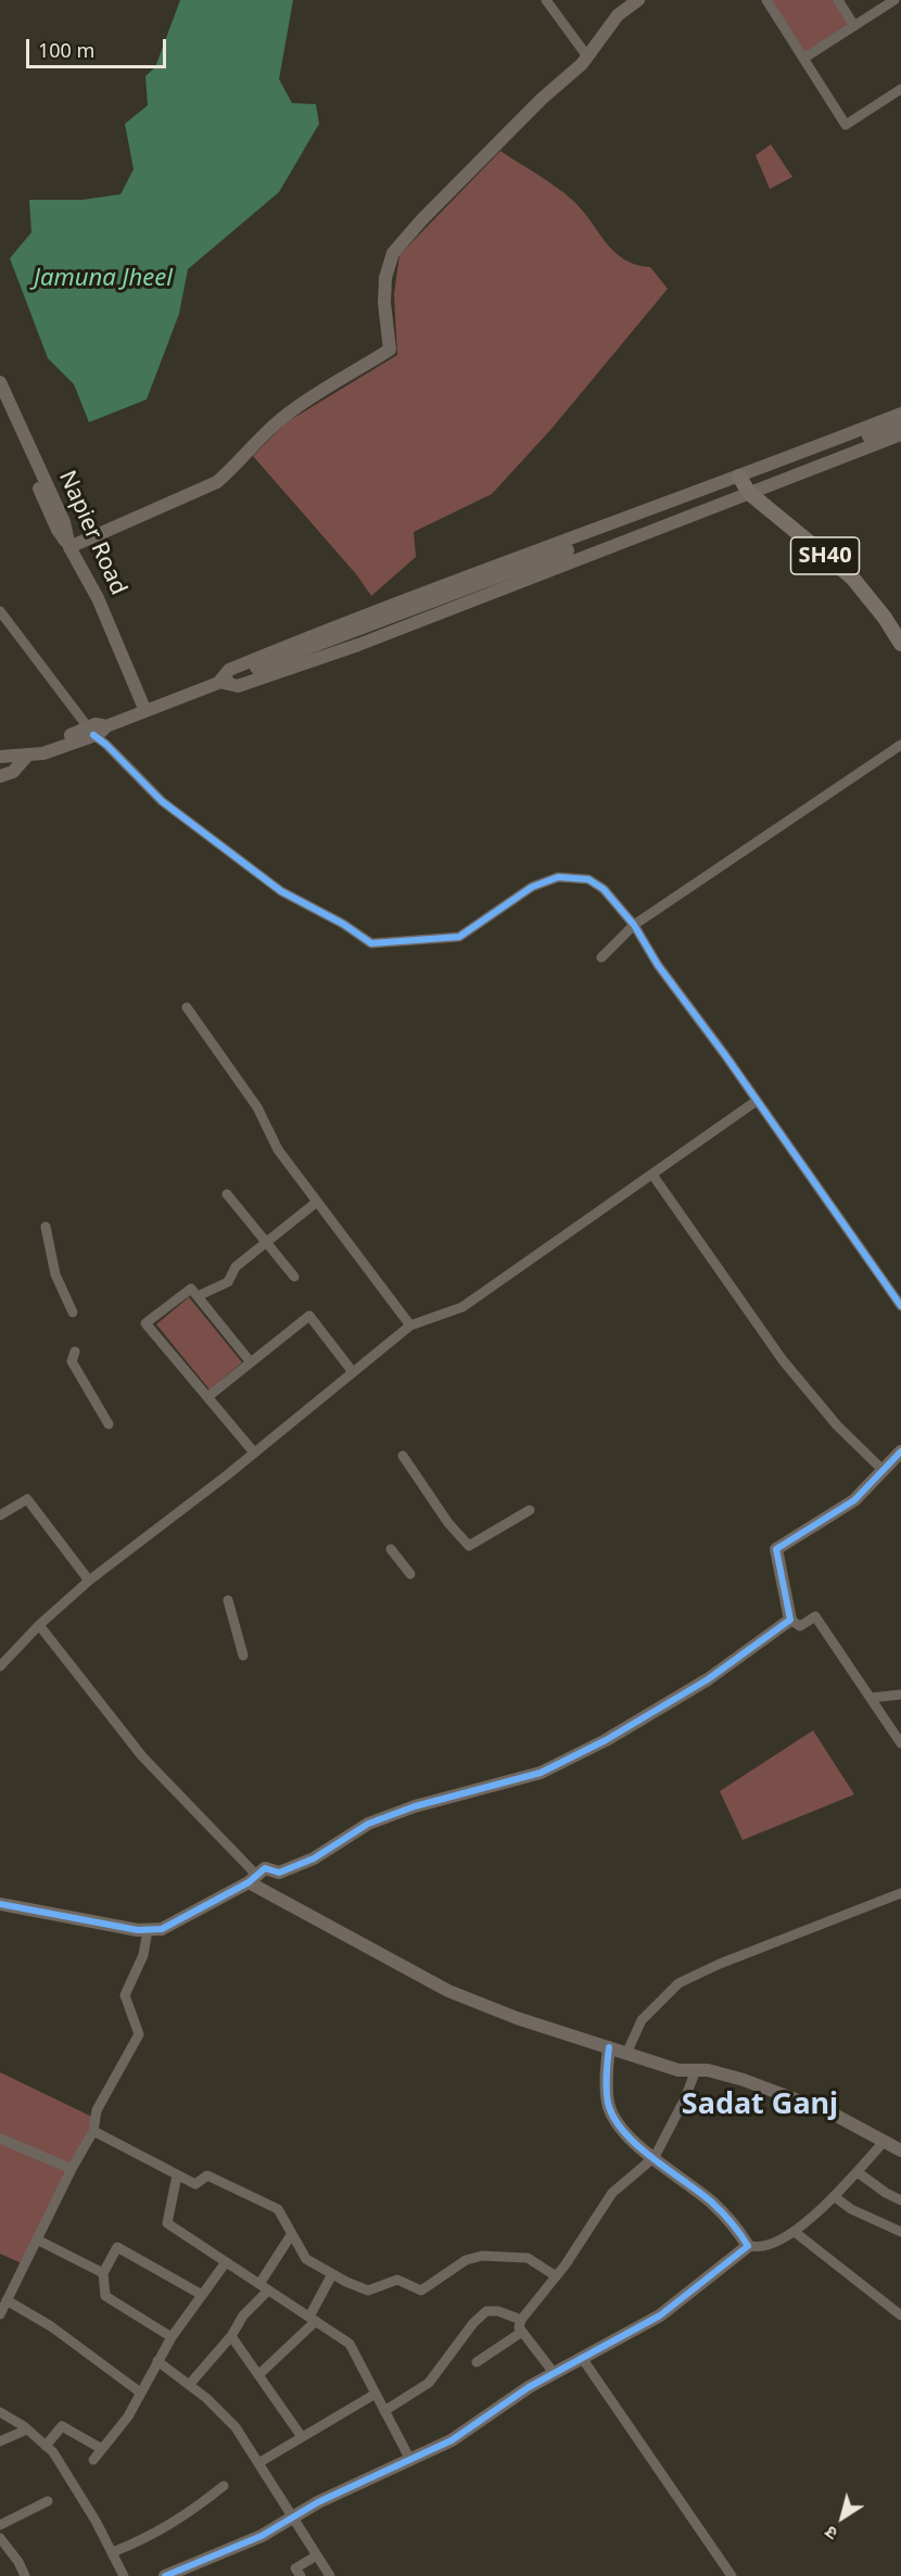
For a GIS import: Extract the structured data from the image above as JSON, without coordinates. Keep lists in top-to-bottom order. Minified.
{"streets":{"main road":["SH40"],"street":["Napier Road"]},"districts":["Sadat Ganj"],"water":["Jamuna Jheel"],"scale_bar":"100 m","north":"bottom left"}
